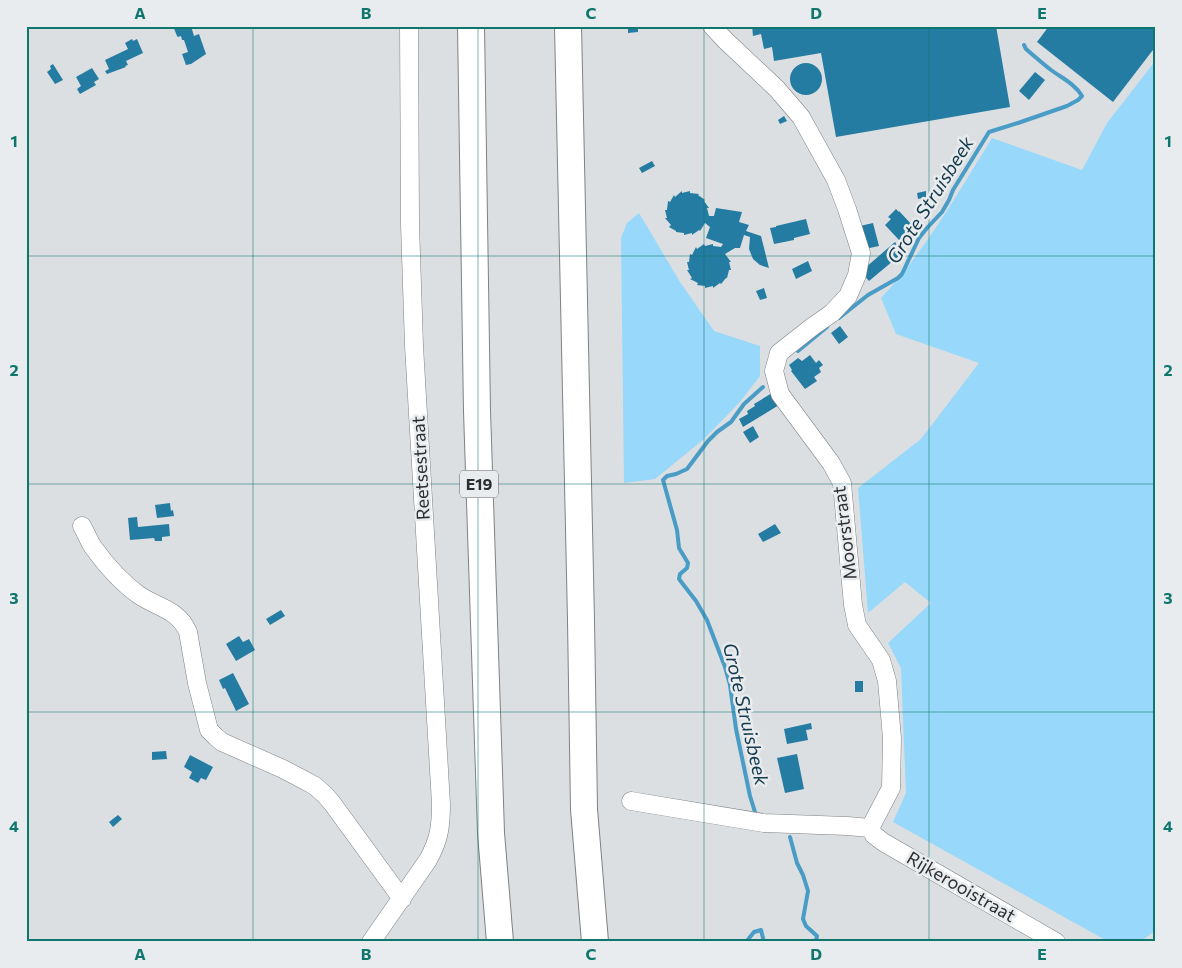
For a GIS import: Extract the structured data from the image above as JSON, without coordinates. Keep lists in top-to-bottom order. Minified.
{"streets":{"highway":["E19"],"street":["Reetsestraat","Moorstraat","Rijkerooistraat"]},"crossings":[["Moorstraat","Rijkerooistraat"]],"water":["Grote Struisbeek"],"grid":{"columns":["A","B","C","D","E"],"rows":["1","2","3","4"]}}
